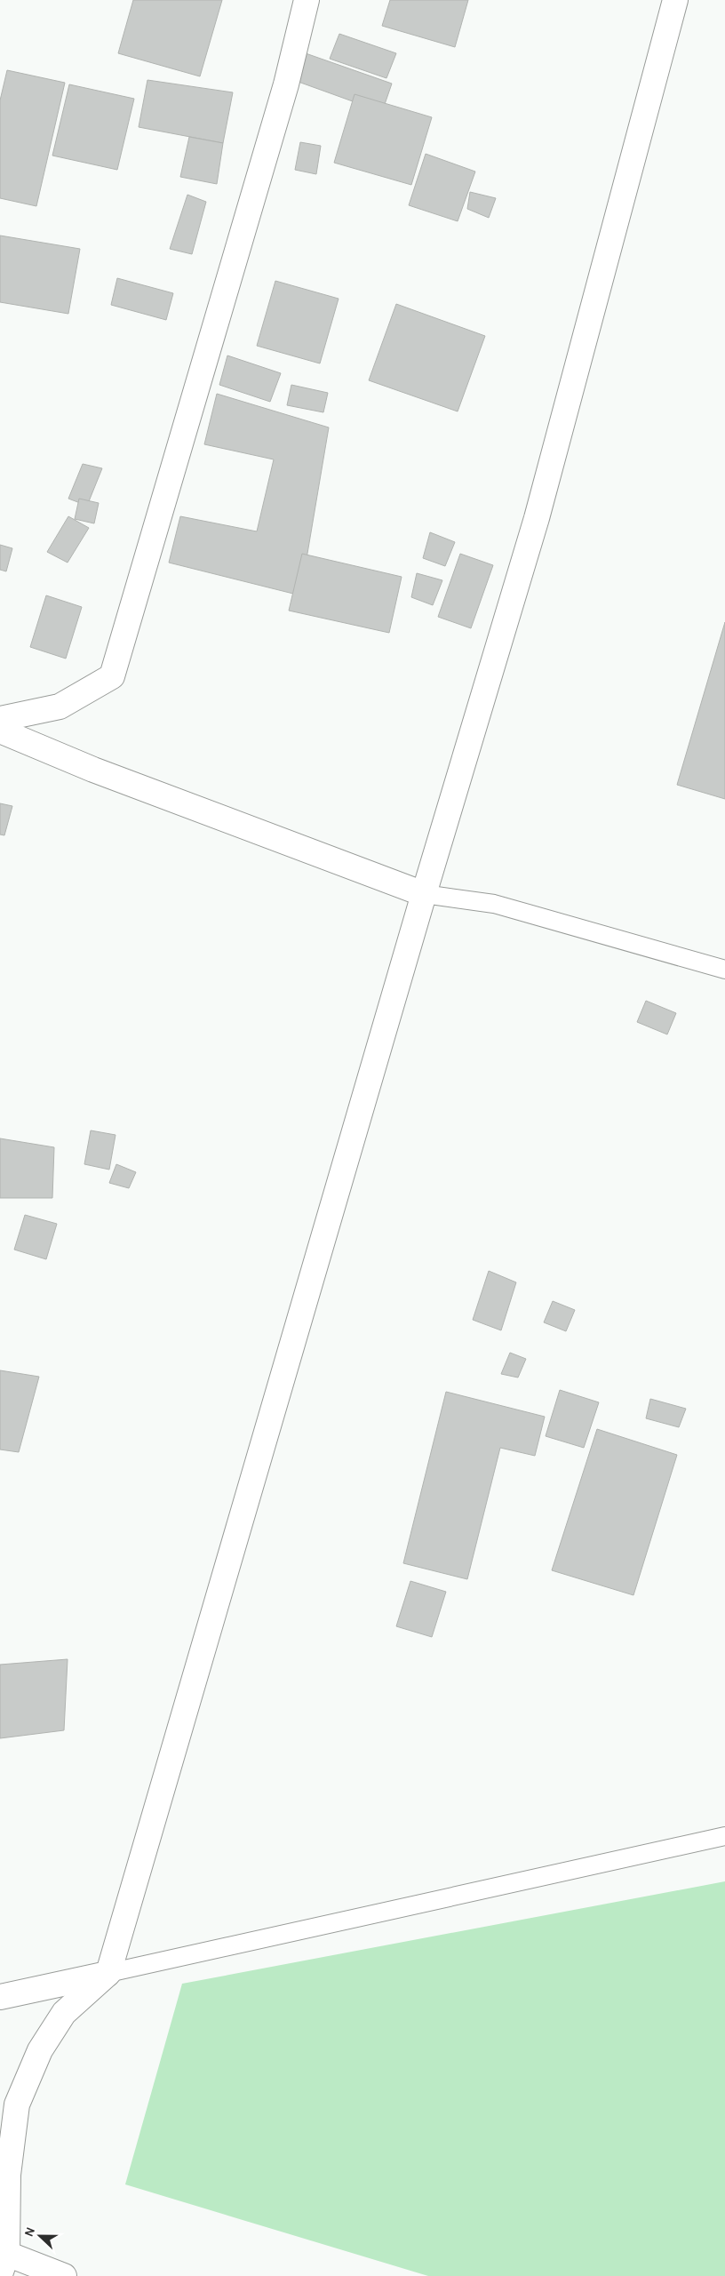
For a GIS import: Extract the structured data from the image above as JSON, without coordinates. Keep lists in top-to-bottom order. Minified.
{"north":"left"}
